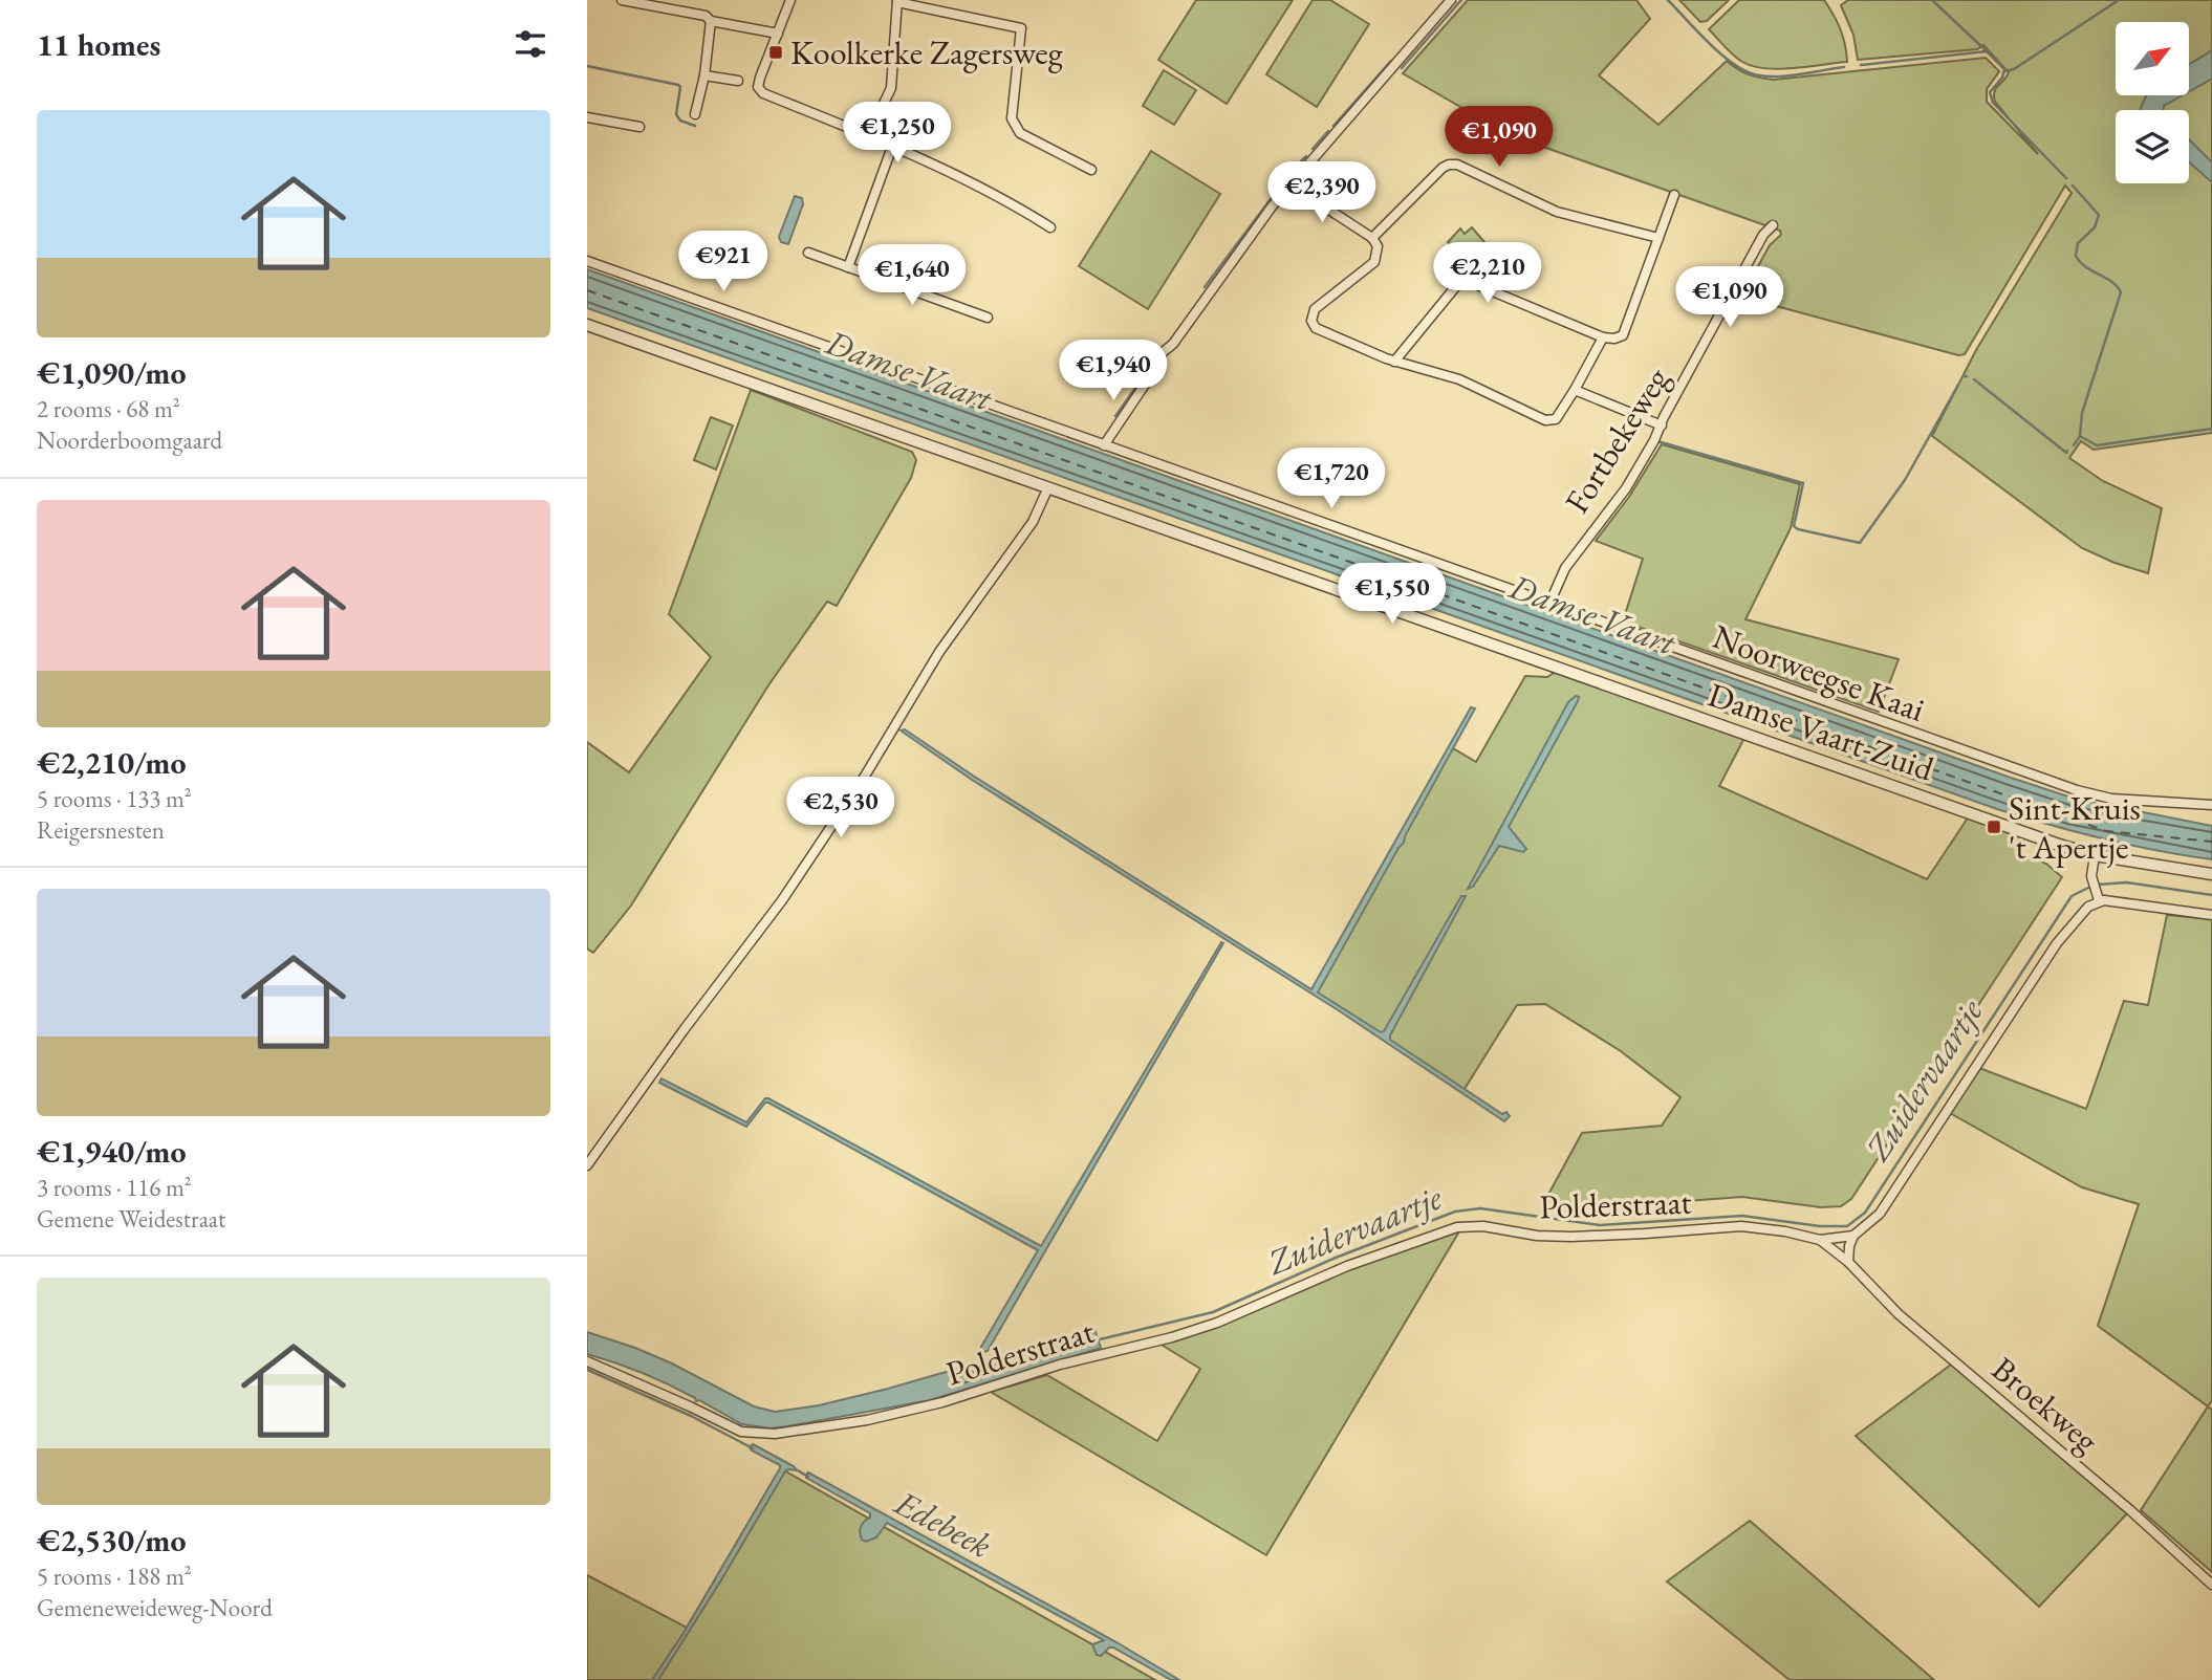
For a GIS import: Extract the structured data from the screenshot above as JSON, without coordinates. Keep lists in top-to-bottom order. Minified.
{"streets":{"street":["Fortbekeweg","Noorweegse Kaai","Damse Vaart-Zuid","Polderstraat","Broekweg"]},"crossings":[["Fortbekeweg","Noorweegse Kaai"],["Polderstraat","Broekweg"]],"water":["Damse Vaart","Zuidervaartje","Edebeek"],"places":{"transit":["Koolkerke Zagersweg","Sint-Kruis 't Apertje"]},"north":"top right","page":{"heading":"11 homes","list":[{"name":"€1,090/mo","note":"2 rooms · 68 m² · Noorderboomgaard"},{"name":"€2,210/mo","note":"5 rooms · 133 m² · Reigersnesten"},{"name":"€1,940/mo","note":"3 rooms · 116 m² · Gemene Weidestraat"},{"name":"€2,530/mo","note":"5 rooms · 188 m² · Gemeneweideweg-Noord"}],"price":["€1,250","€1,090","€2,390","€921","€2,210","€1,640","€1,090","€1,940","€1,720","€1,550","€2,530"]}}
